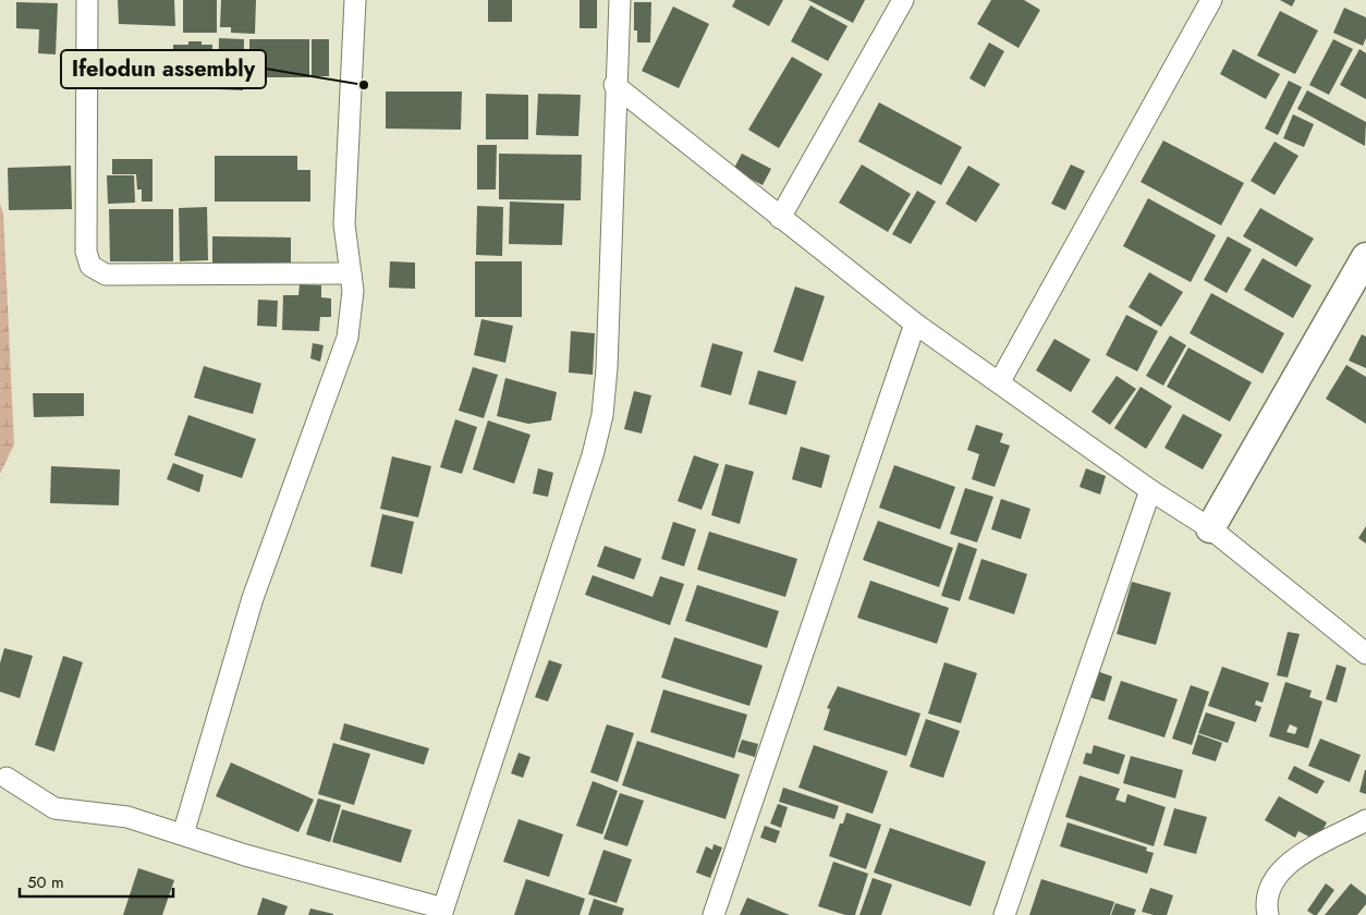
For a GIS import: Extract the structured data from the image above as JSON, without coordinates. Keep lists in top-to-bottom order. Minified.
{"places":["Ifelodun assembly"],"scale_bar":"50 m"}
